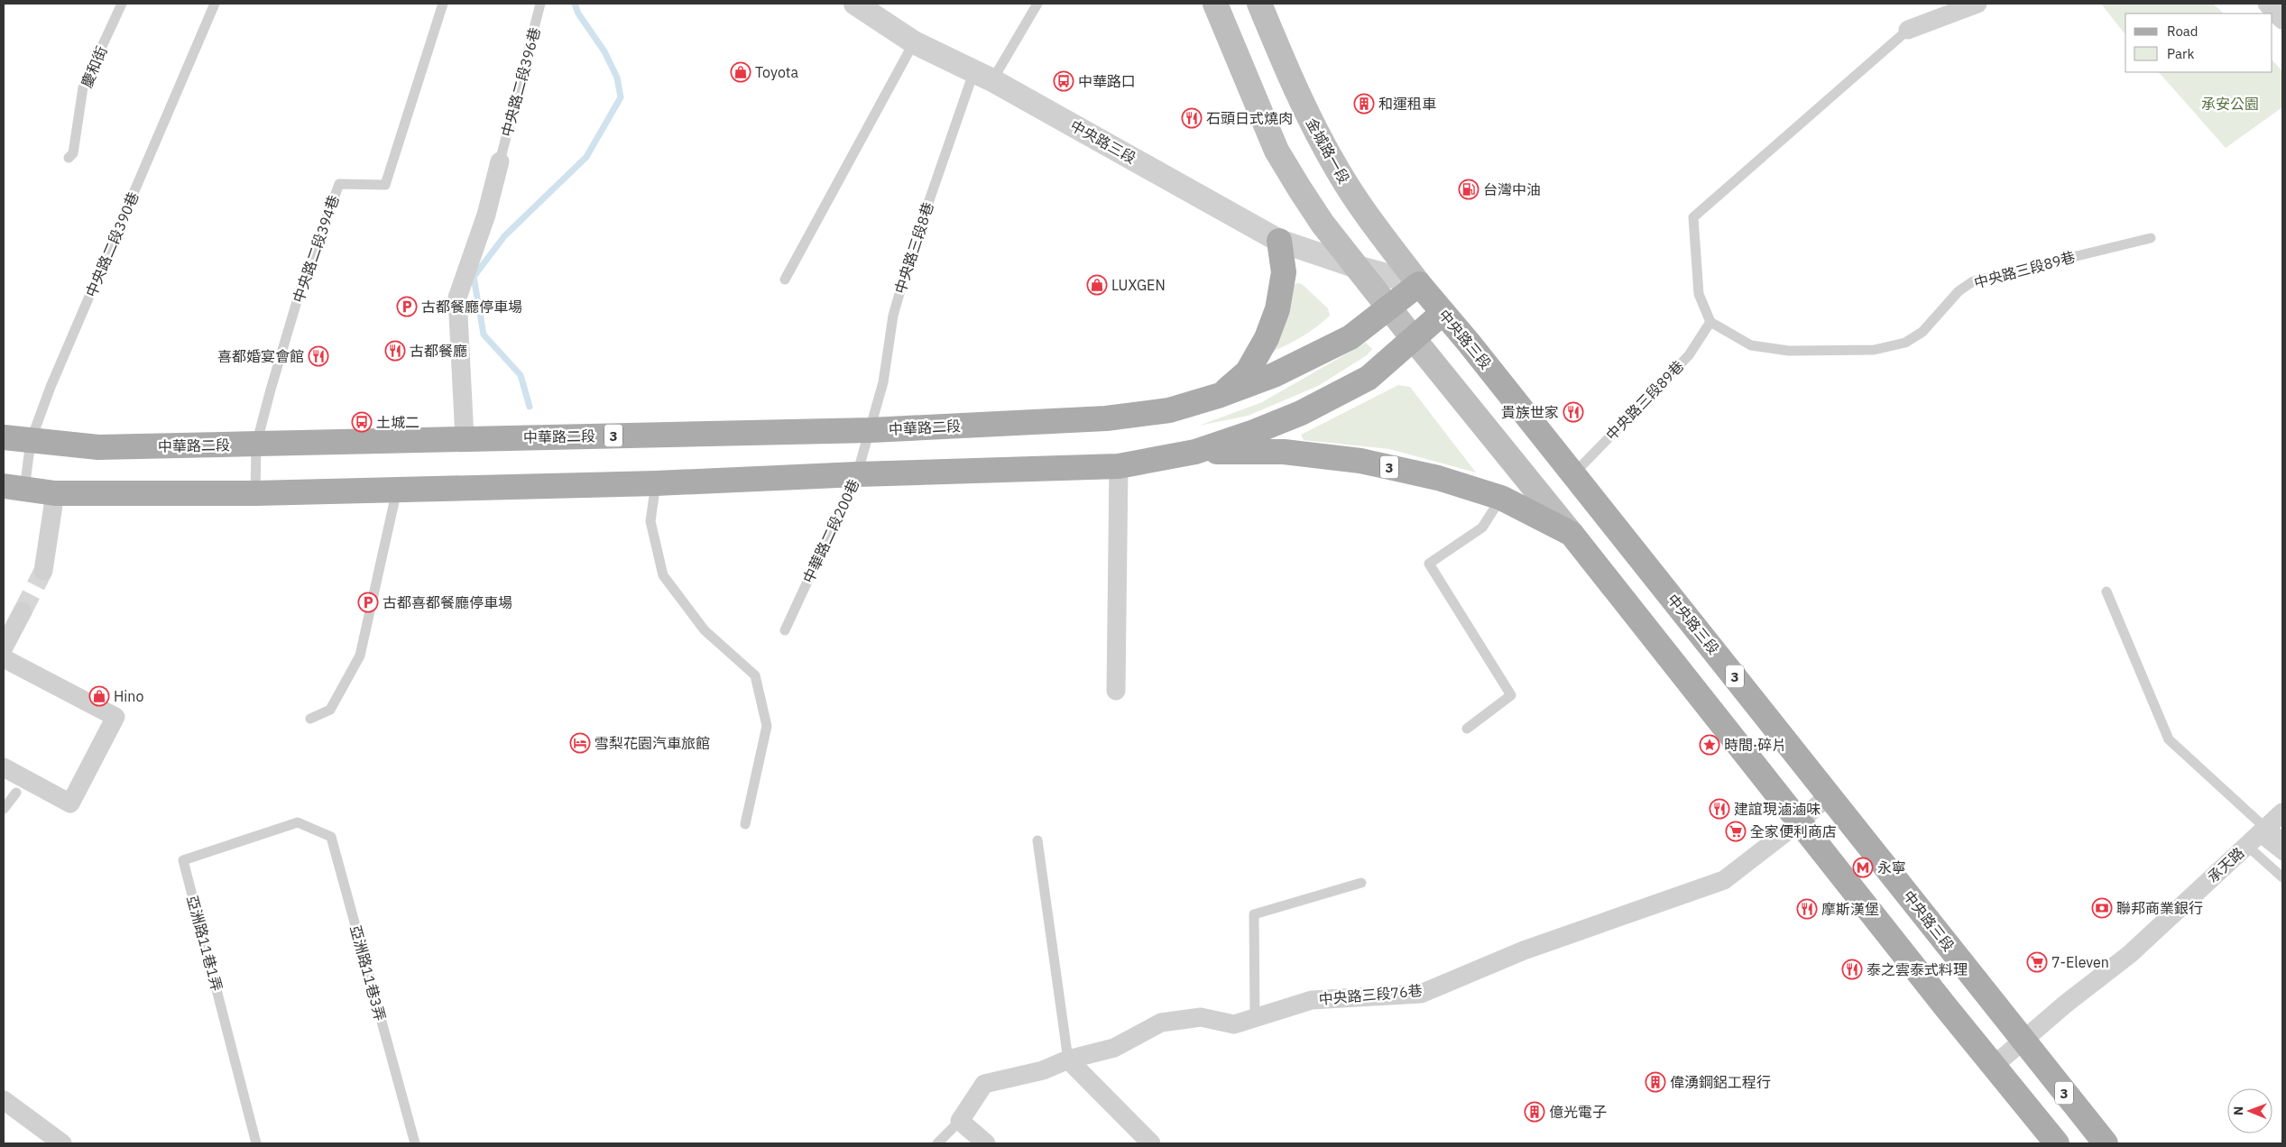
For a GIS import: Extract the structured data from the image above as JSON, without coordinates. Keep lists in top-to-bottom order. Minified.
{"streets":{"main road":["中央路三段","金城路一段","中華路二段","3"],"street":["承天路","中央路三段76巷"],"lane":["慶和街","中央路二段396巷","中央路二段390巷","中央路三段8巷","中央路二段394巷","中央路三段89巷","中華路二段200巷","亞洲路11巷1弄","亞洲路11巷3弄"]},"crossings":[["中央路三段","金城路一段"],["中央路三段","中央路三段8巷"],["中央路三段","中央路三段89巷"],["中央路三段","3"],["中央路三段","承天路"],["中央路三段","中央路三段76巷"],["金城路一段","3"],["中央路二段390巷","中華路二段"],["中央路二段390巷","3"],["中央路三段8巷","中華路二段"],["中央路三段8巷","中華路二段200巷"],["中央路二段394巷","中華路二段"],["中央路二段394巷","3"],["中華路二段","3"],["中華路二段","中華路二段200巷"],["3","中華路二段200巷"],["3","承天路"],["3","中央路三段76巷"],["亞洲路11巷1弄","亞洲路11巷3弄"]],"parks":["承安公園"],"places":{"shop":["Toyota","LUXGEN","Hino"],"bus stop":["中華路口","土城二"],"building":["和運租車","偉湧鋼鋁工程行","億光電子"],"restaurant":["石頭日式燒肉","古都餐廳","喜都婚宴會館","貴族世家","建誼現滷滷味","摩斯漢堡","泰之雲泰式料理"],"fuel station":["台灣中油"],"parking":["古都餐廳停車場","古都喜都餐廳停車場"],"hotel":["雪梨花園汽車旅館"],"place":["時間·碎片"],"supermarket":["全家便利商店","7-Eleven"],"metro station":["永寧"],"bank":["聯邦商業銀行"]},"legend":["Road","Park"],"north":"left"}
